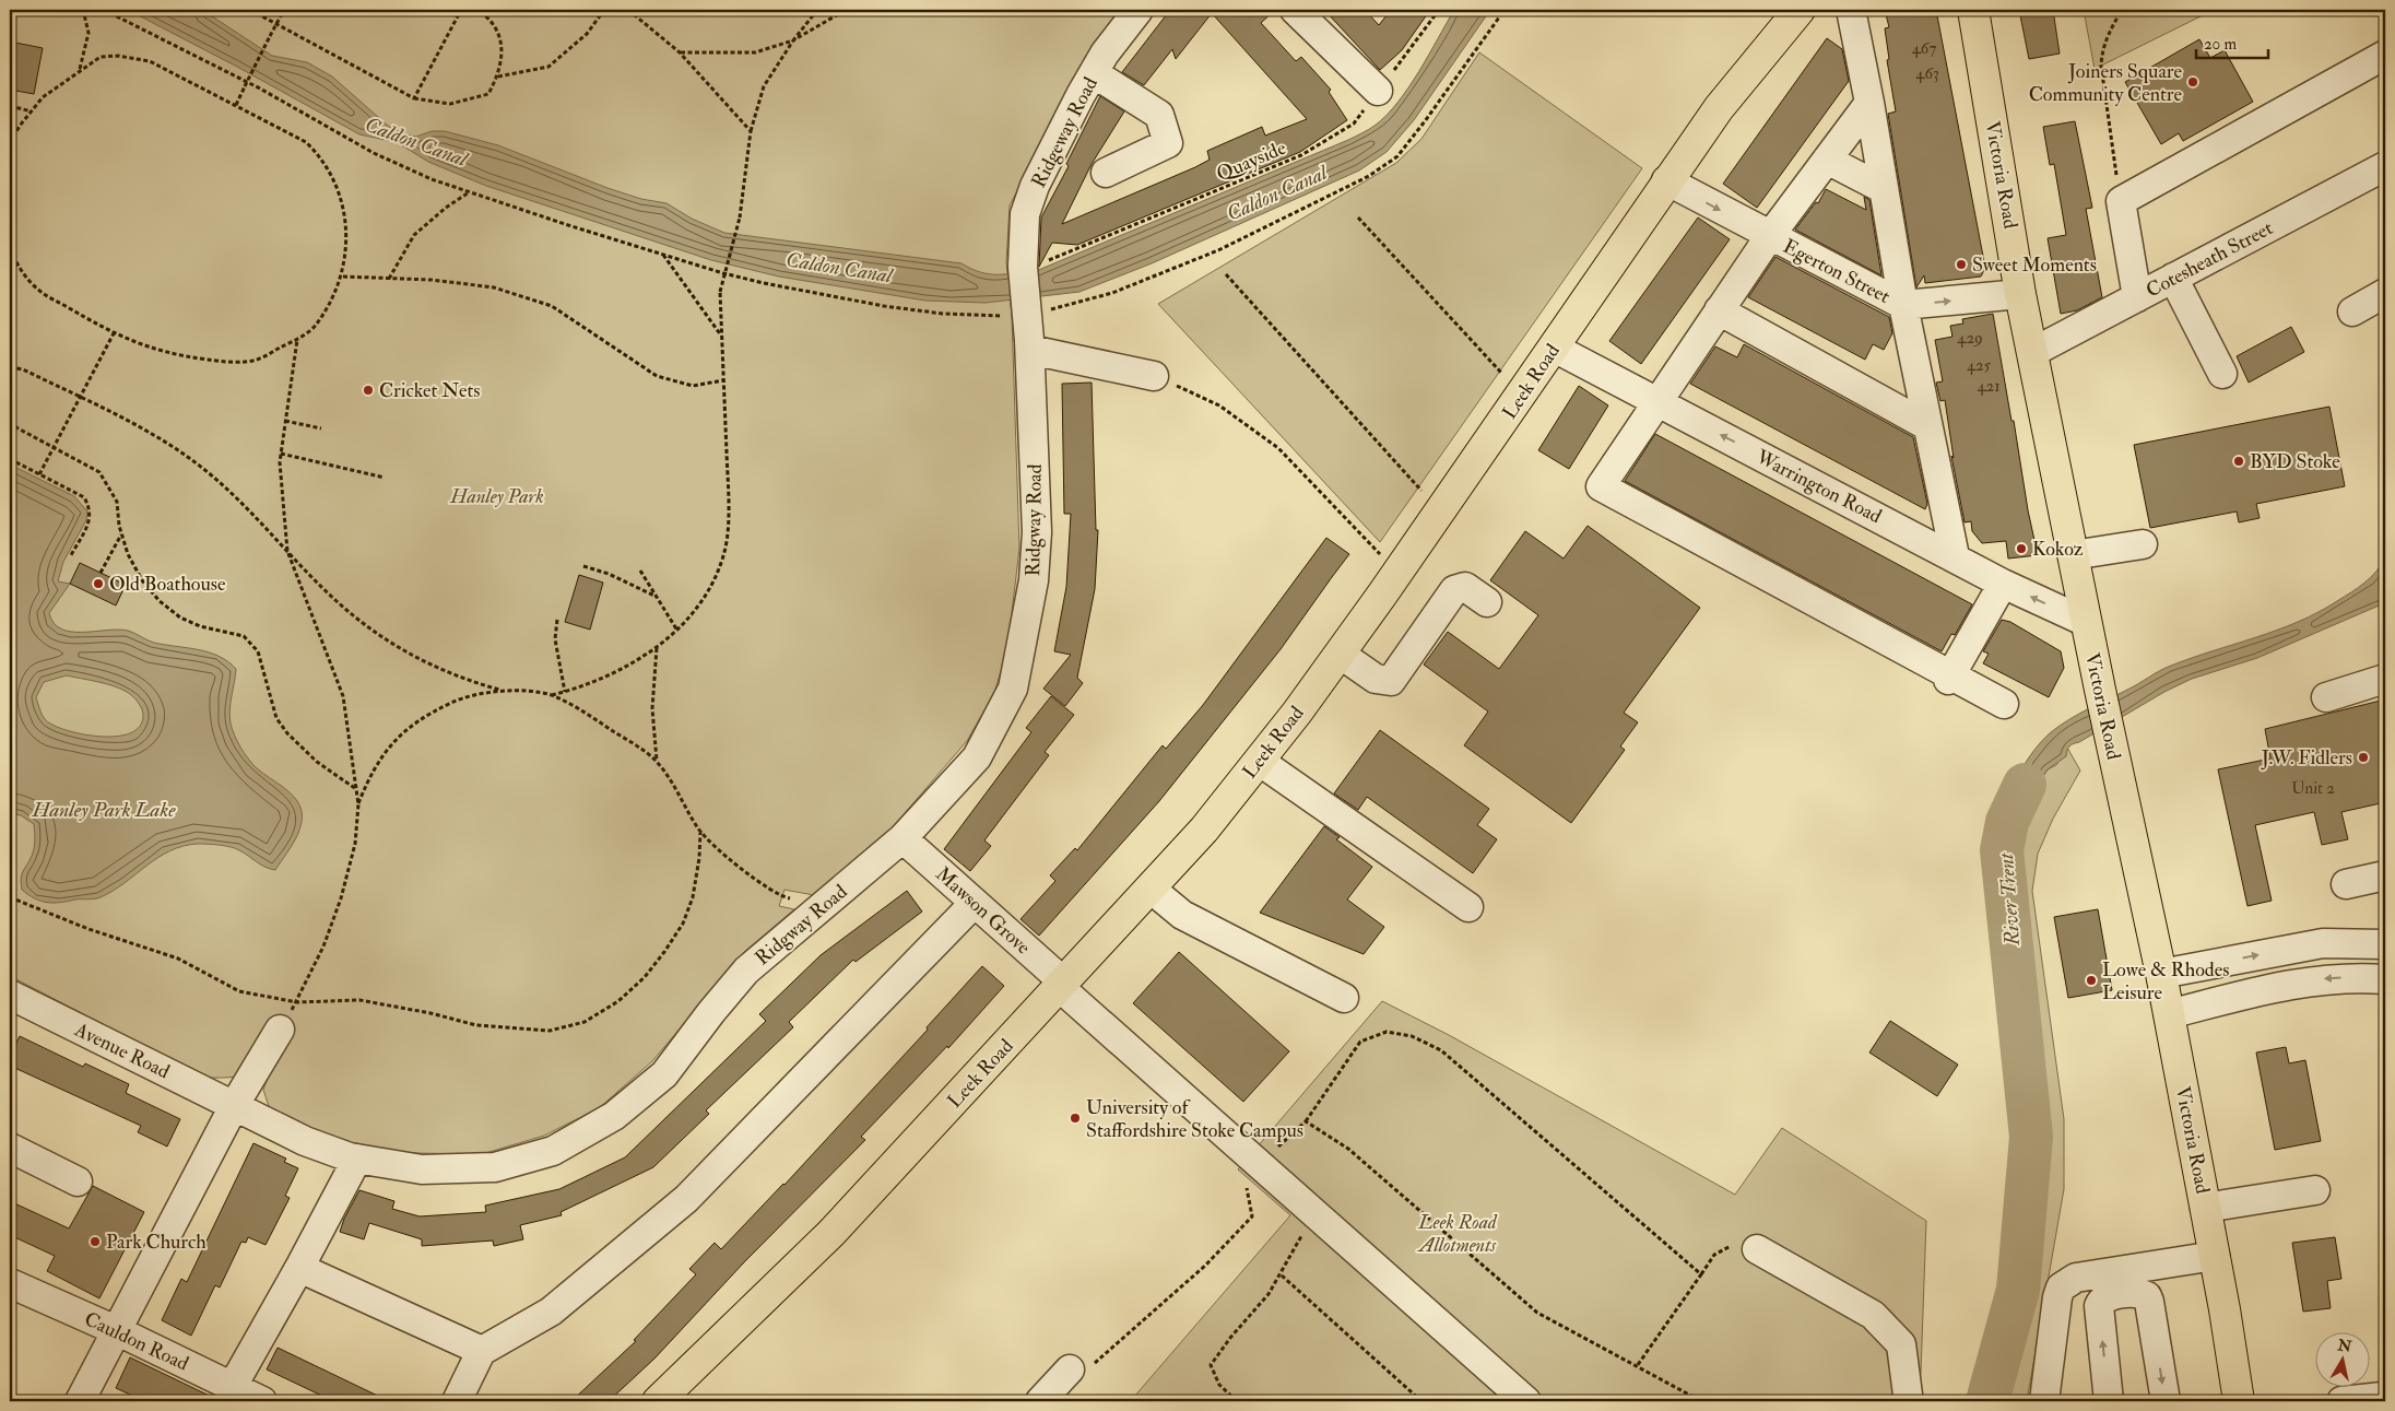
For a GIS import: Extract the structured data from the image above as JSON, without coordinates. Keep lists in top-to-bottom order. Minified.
{"streets":{"main road":["Victoria Road","Leek Road"],"street":["Ridgeway Road","Cotesheath Street","Egerton Street","Warrington Road","Ridgway Road","Mawson Grove","Avenue Road","Cauldon Road"],"path":["Quayside"]},"crossings":[["Ridgeway Road","Quayside"],["Ridgeway Road","Ridgway Road"],["Victoria Road","Cotesheath Street"],["Victoria Road","Egerton Street"],["Victoria Road","Warrington Road"],["Egerton Street","Leek Road"],["Leek Road","Warrington Road"],["Leek Road","Mawson Grove"],["Ridgway Road","Mawson Grove"],["Ridgway Road","Avenue Road"]],"one_way":["Egerton Street"],"water":["Caldon Canal","Hanley Park Lake","River Trent"],"parks":["Hanley Park","Leek Road Allotments"],"places":["Joiners Square Community Centre","Sweet Moments","Cricket Nets","BYD Stoke","Kokoz","Old Boathouse","J.W. Fidlers","Lowe & Rhodes Leisure","University of Staffordshire Stoke Campus","Park Church"],"house_numbers":["467","463","429","425","421","Unit 2"],"scale_bar":"20 m","north":"top"}
